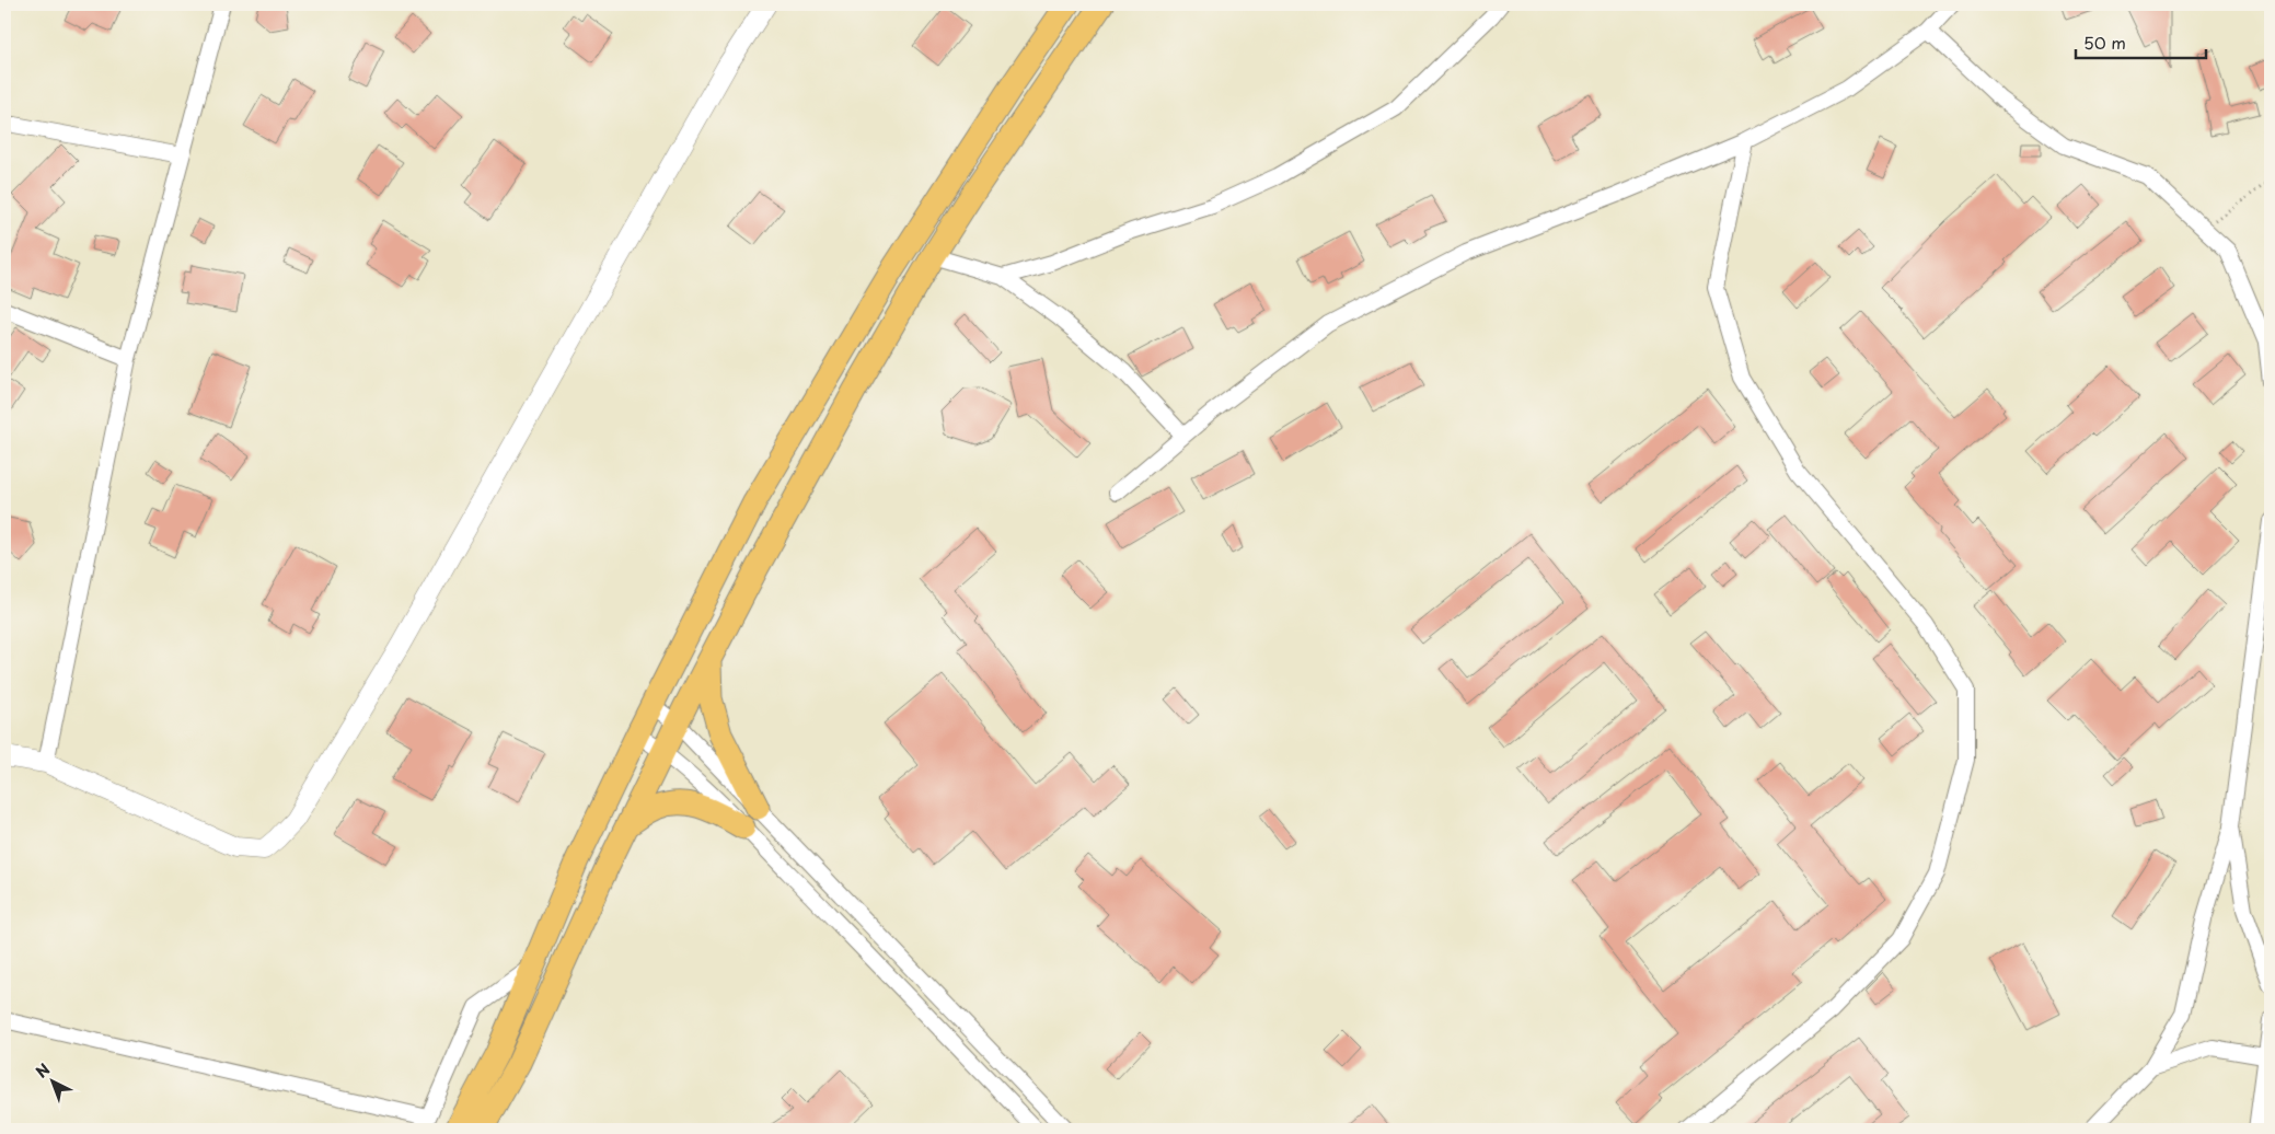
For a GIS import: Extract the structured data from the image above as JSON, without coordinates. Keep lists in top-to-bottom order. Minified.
{"scale_bar":"50 m","north":"top left"}
